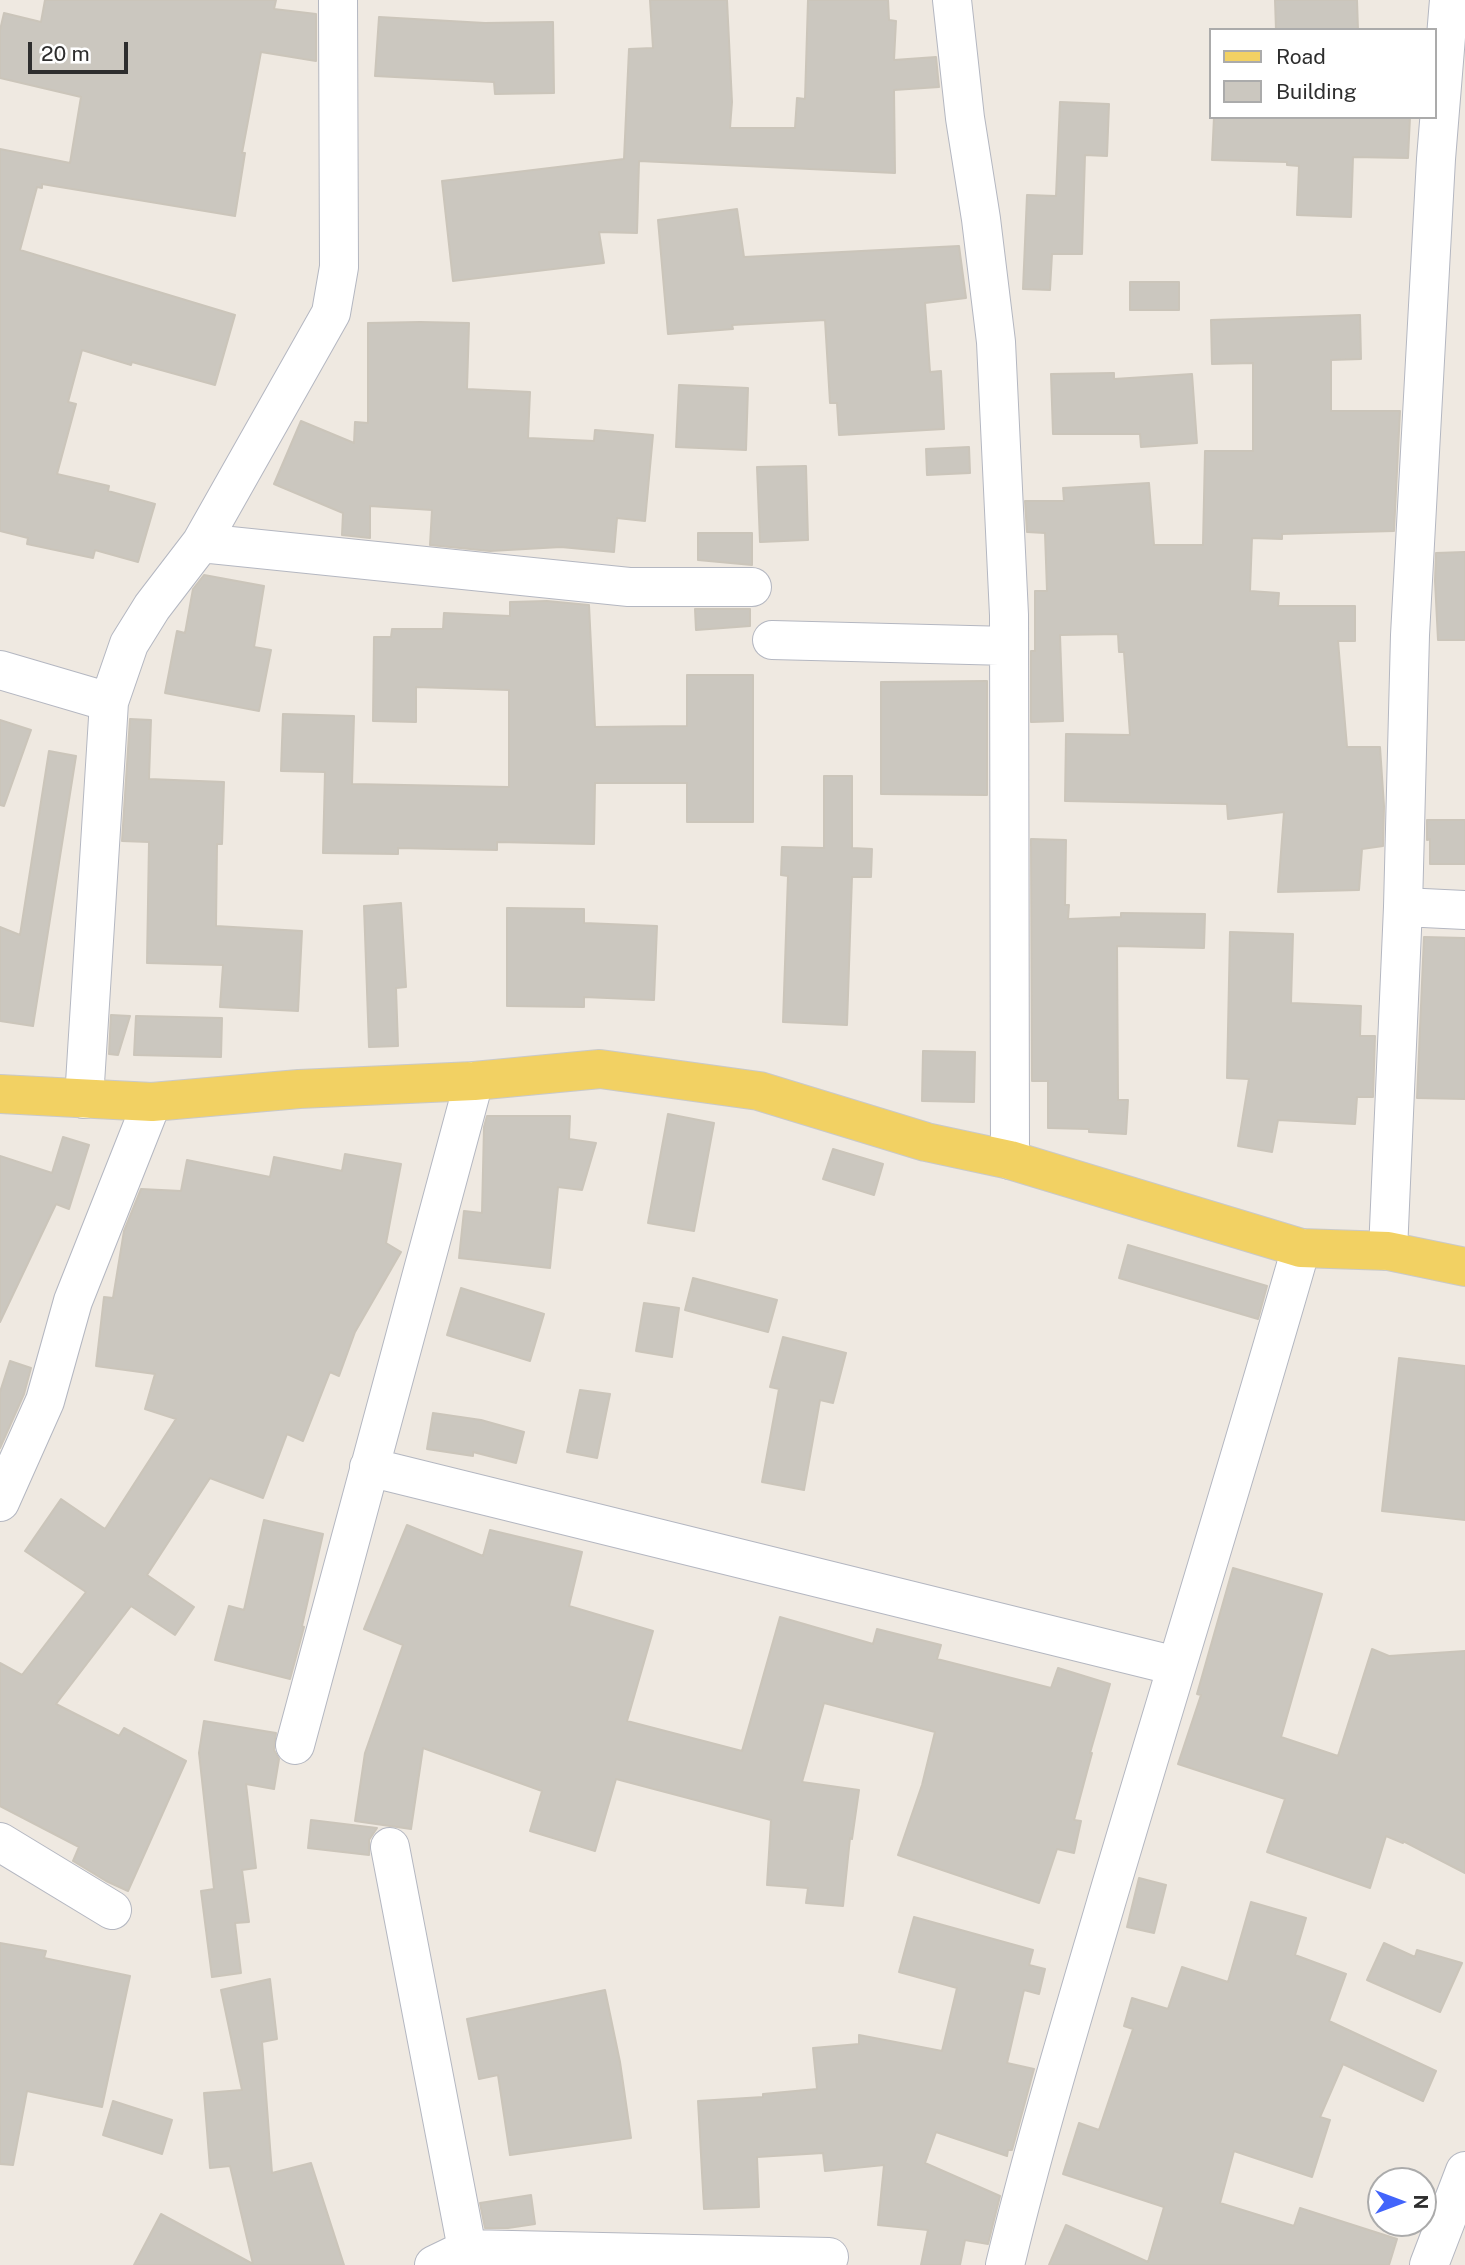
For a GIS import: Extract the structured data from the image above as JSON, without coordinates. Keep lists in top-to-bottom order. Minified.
{"legend":["Road","Building"],"scale_bar":"20 m","north":"right"}
